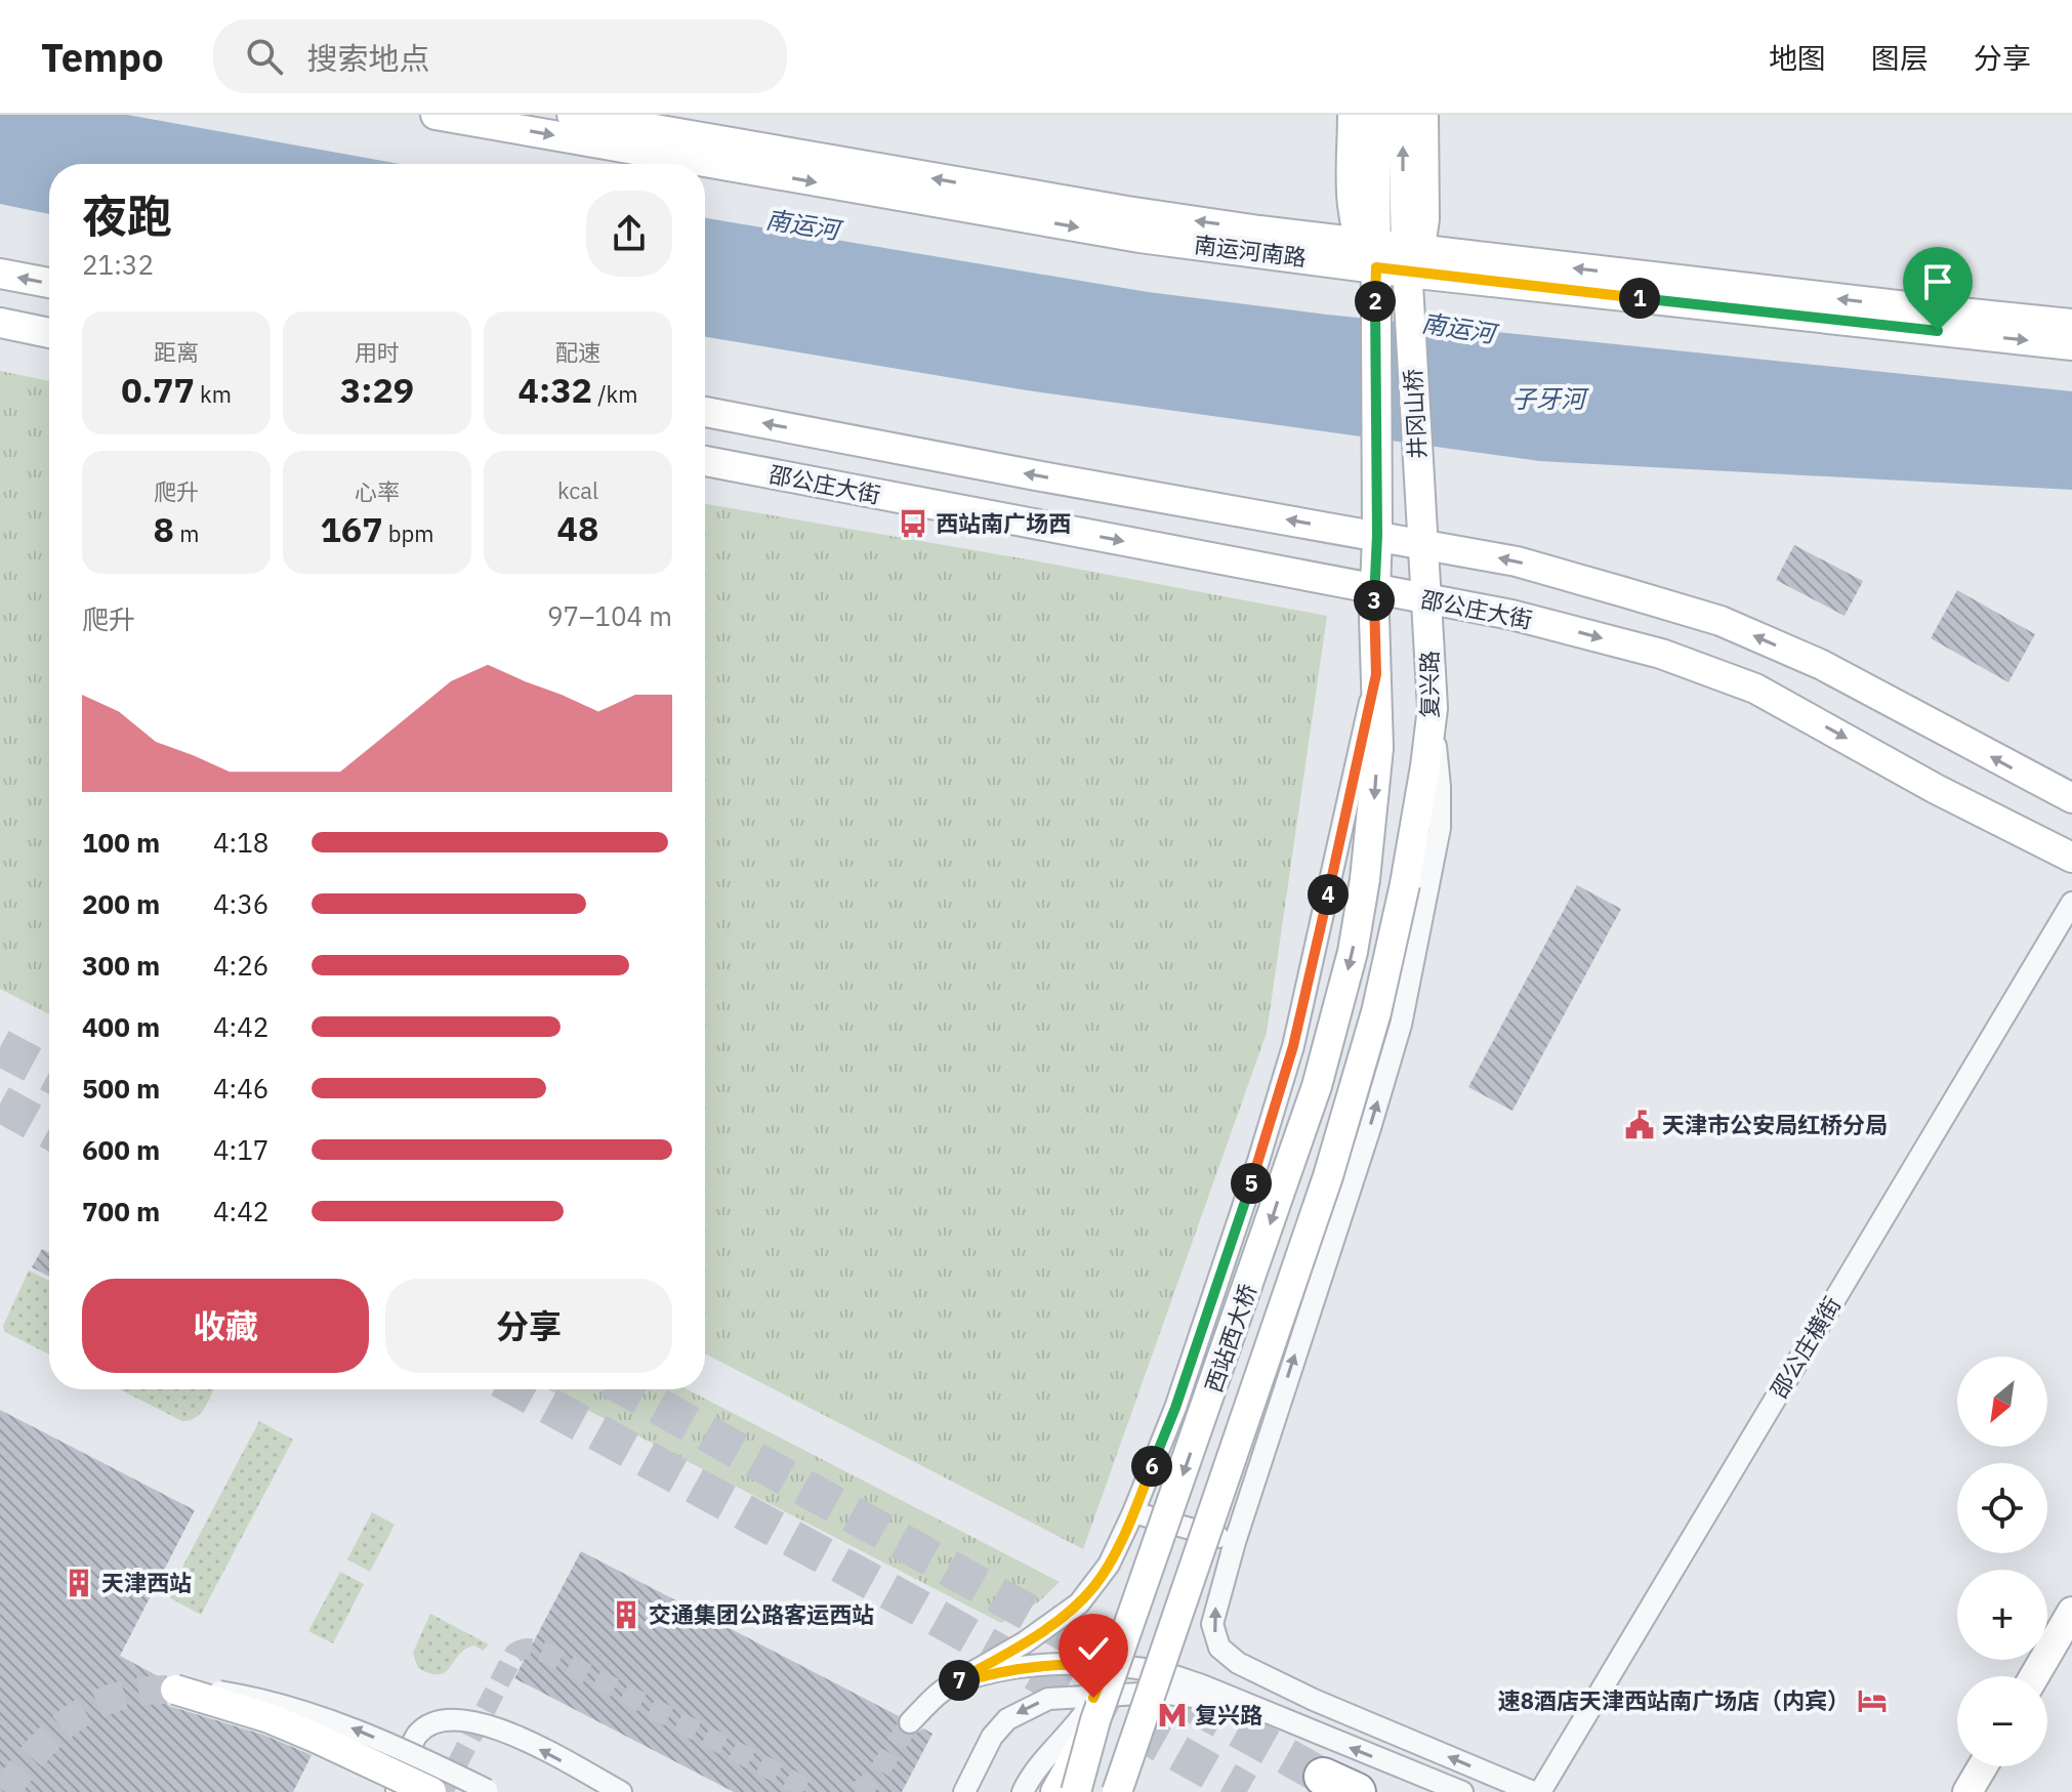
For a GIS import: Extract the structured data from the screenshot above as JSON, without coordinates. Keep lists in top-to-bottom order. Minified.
{"streets":{"street":["南运河南路","井冈山桥","邵公庄大街","复兴路","西站西大桥","邵公庄横街"]},"crossings":[["南运河南路","井冈山桥"],["井冈山桥","复兴路"],["邵公庄大街","复兴路"],["复兴路","西站西大桥"]],"water":["南运河","子牙河"],"places":{"bus stop":["西站南广场西"],"public building":["天津市公安局红桥分局"],"building":["天津西站","交通集团公路客运西站"],"hotel":["速8酒店天津西站南广场店（内宾）"],"metro station":["复兴路"]},"north":"bottom left","page":{"header":"Tempo","search":"搜索地点","nav":["地图","图层","分享"],"heading":["夜跑","21:32"],"pins":["1","2","3","4","5","6","7"],"stats":[["距离","0.77 km"],["用时","3:29"],["配速","4:32 /km"],["爬升","8 m"],["心率","167 bpm"],["kcal","48"]],"chart":["爬升","97–104 m"],"list":[{"name":"100 m","note":"4:18"},{"name":"200 m","note":"4:36"},{"name":"300 m","note":"4:26"},{"name":"400 m","note":"4:42"},{"name":"500 m","note":"4:46"},{"name":"600 m","note":"4:17"},{"name":"700 m","note":"4:42"}],"buttons":["收藏","分享"],"map_buttons":["+","−"]}}
